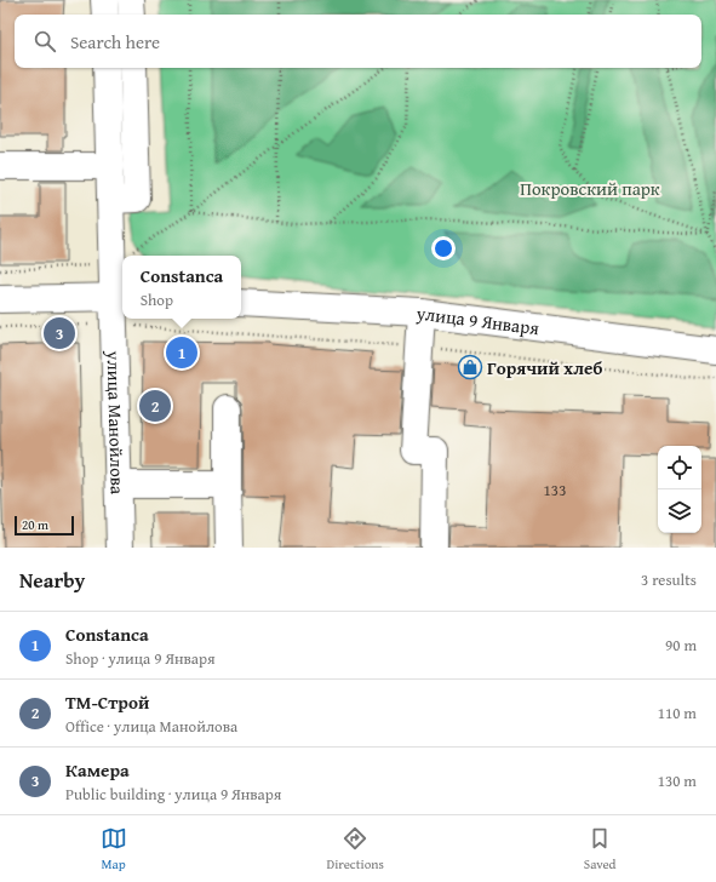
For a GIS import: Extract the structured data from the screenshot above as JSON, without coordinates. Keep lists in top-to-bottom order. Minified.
{"streets":{"street":["улица 9 Января","улица Манойлова"]},"parks":["Покровский парк"],"places":{"shop":["Горячий хлеб"]},"house_numbers":["133"],"scale_bar":"20 m","page":{"search":"Search here","popup":["Constanca","Shop"],"pins":["3","1","2"],"scale":"20 m","heading":["Nearby","3 results"],"list":[{"mark":"1","name":"Constanca","note":"Shop · улица 9 Января","value":"90 m"},{"mark":"2","name":"ТМ-Строй","note":"Office · улица Манойлова","value":"110 m"},{"mark":"3","name":"Камера","note":"Public building · улица 9 Января","value":"130 m"}],"nav":["Map","Directions","Saved"]}}
